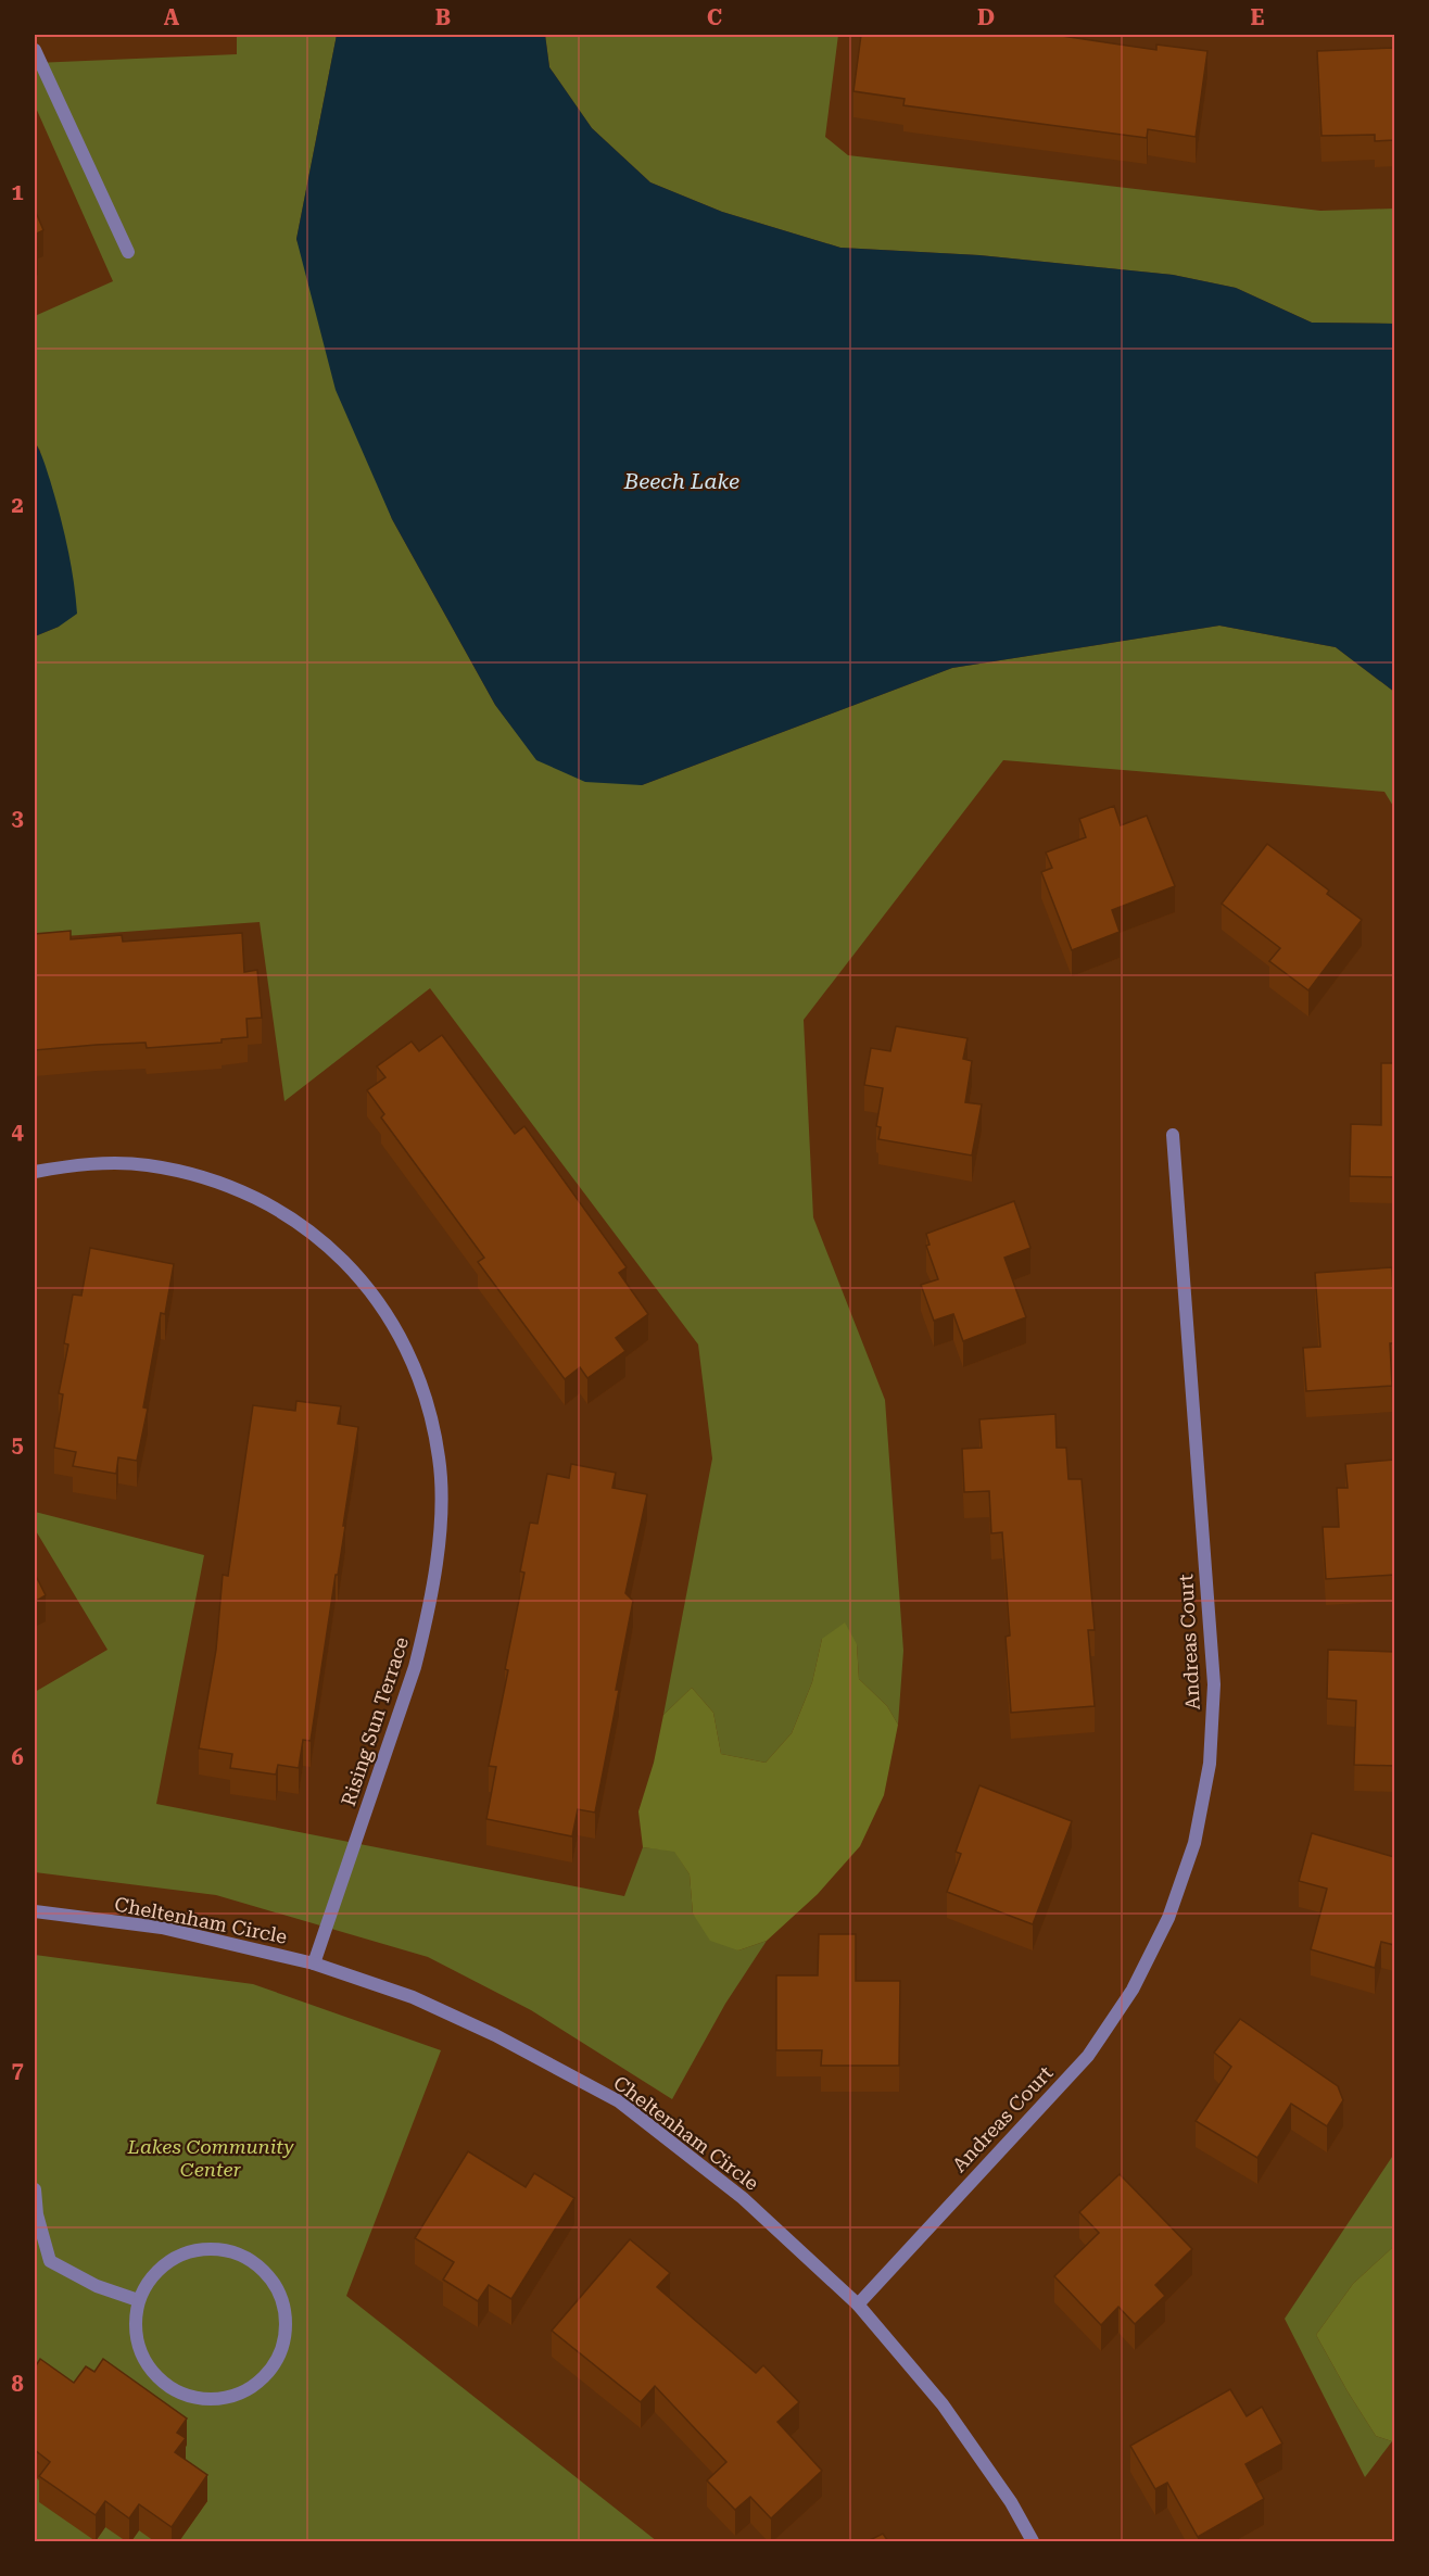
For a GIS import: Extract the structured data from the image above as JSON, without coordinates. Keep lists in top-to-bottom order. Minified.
{"streets":{"street":["Andreas Court","Rising Sun Terrace","Cheltenham Circle"]},"crossings":[["Andreas Court","Cheltenham Circle"],["Rising Sun Terrace","Cheltenham Circle"]],"water":["Beech Lake"],"parks":["Lakes Community Center"],"grid":{"columns":["A","B","C","D","E"],"rows":["1","2","3","4","5","6","7","8"]}}
